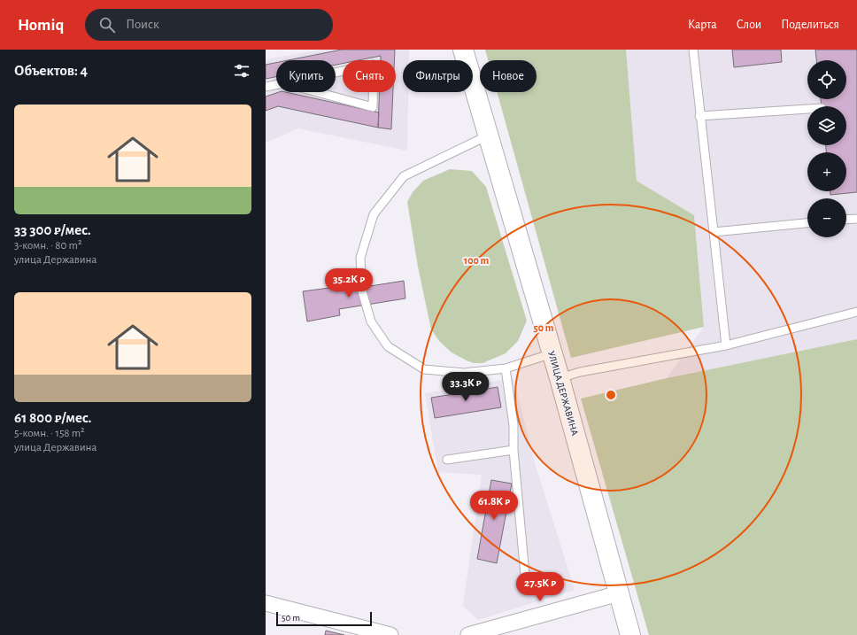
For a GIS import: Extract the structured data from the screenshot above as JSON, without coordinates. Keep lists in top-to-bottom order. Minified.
{"streets":{"main road":["УЛИЦА ДЕРЖАВИНА"]},"scale_bar":"50 m","page":{"header":"Homiq","search":"Поиск","nav":["Карта","Слои","Поделиться"],"heading":"Объектов: 4","map_buttons":["+","−"],"chip":["Купить","Снять","Фильтры","Новое"],"list":[{"name":"33 300 ₽/мес.","note":"3-комн. · 80 m² · улица Державина"},{"name":"61 800 ₽/мес.","note":"5-комн. · 158 m² · улица Державина"}],"price":["35.2K ₽","33.3K ₽","61.8K ₽","27.5K ₽"],"scale":"50 m"},"rings":["100 m","50 m"]}
